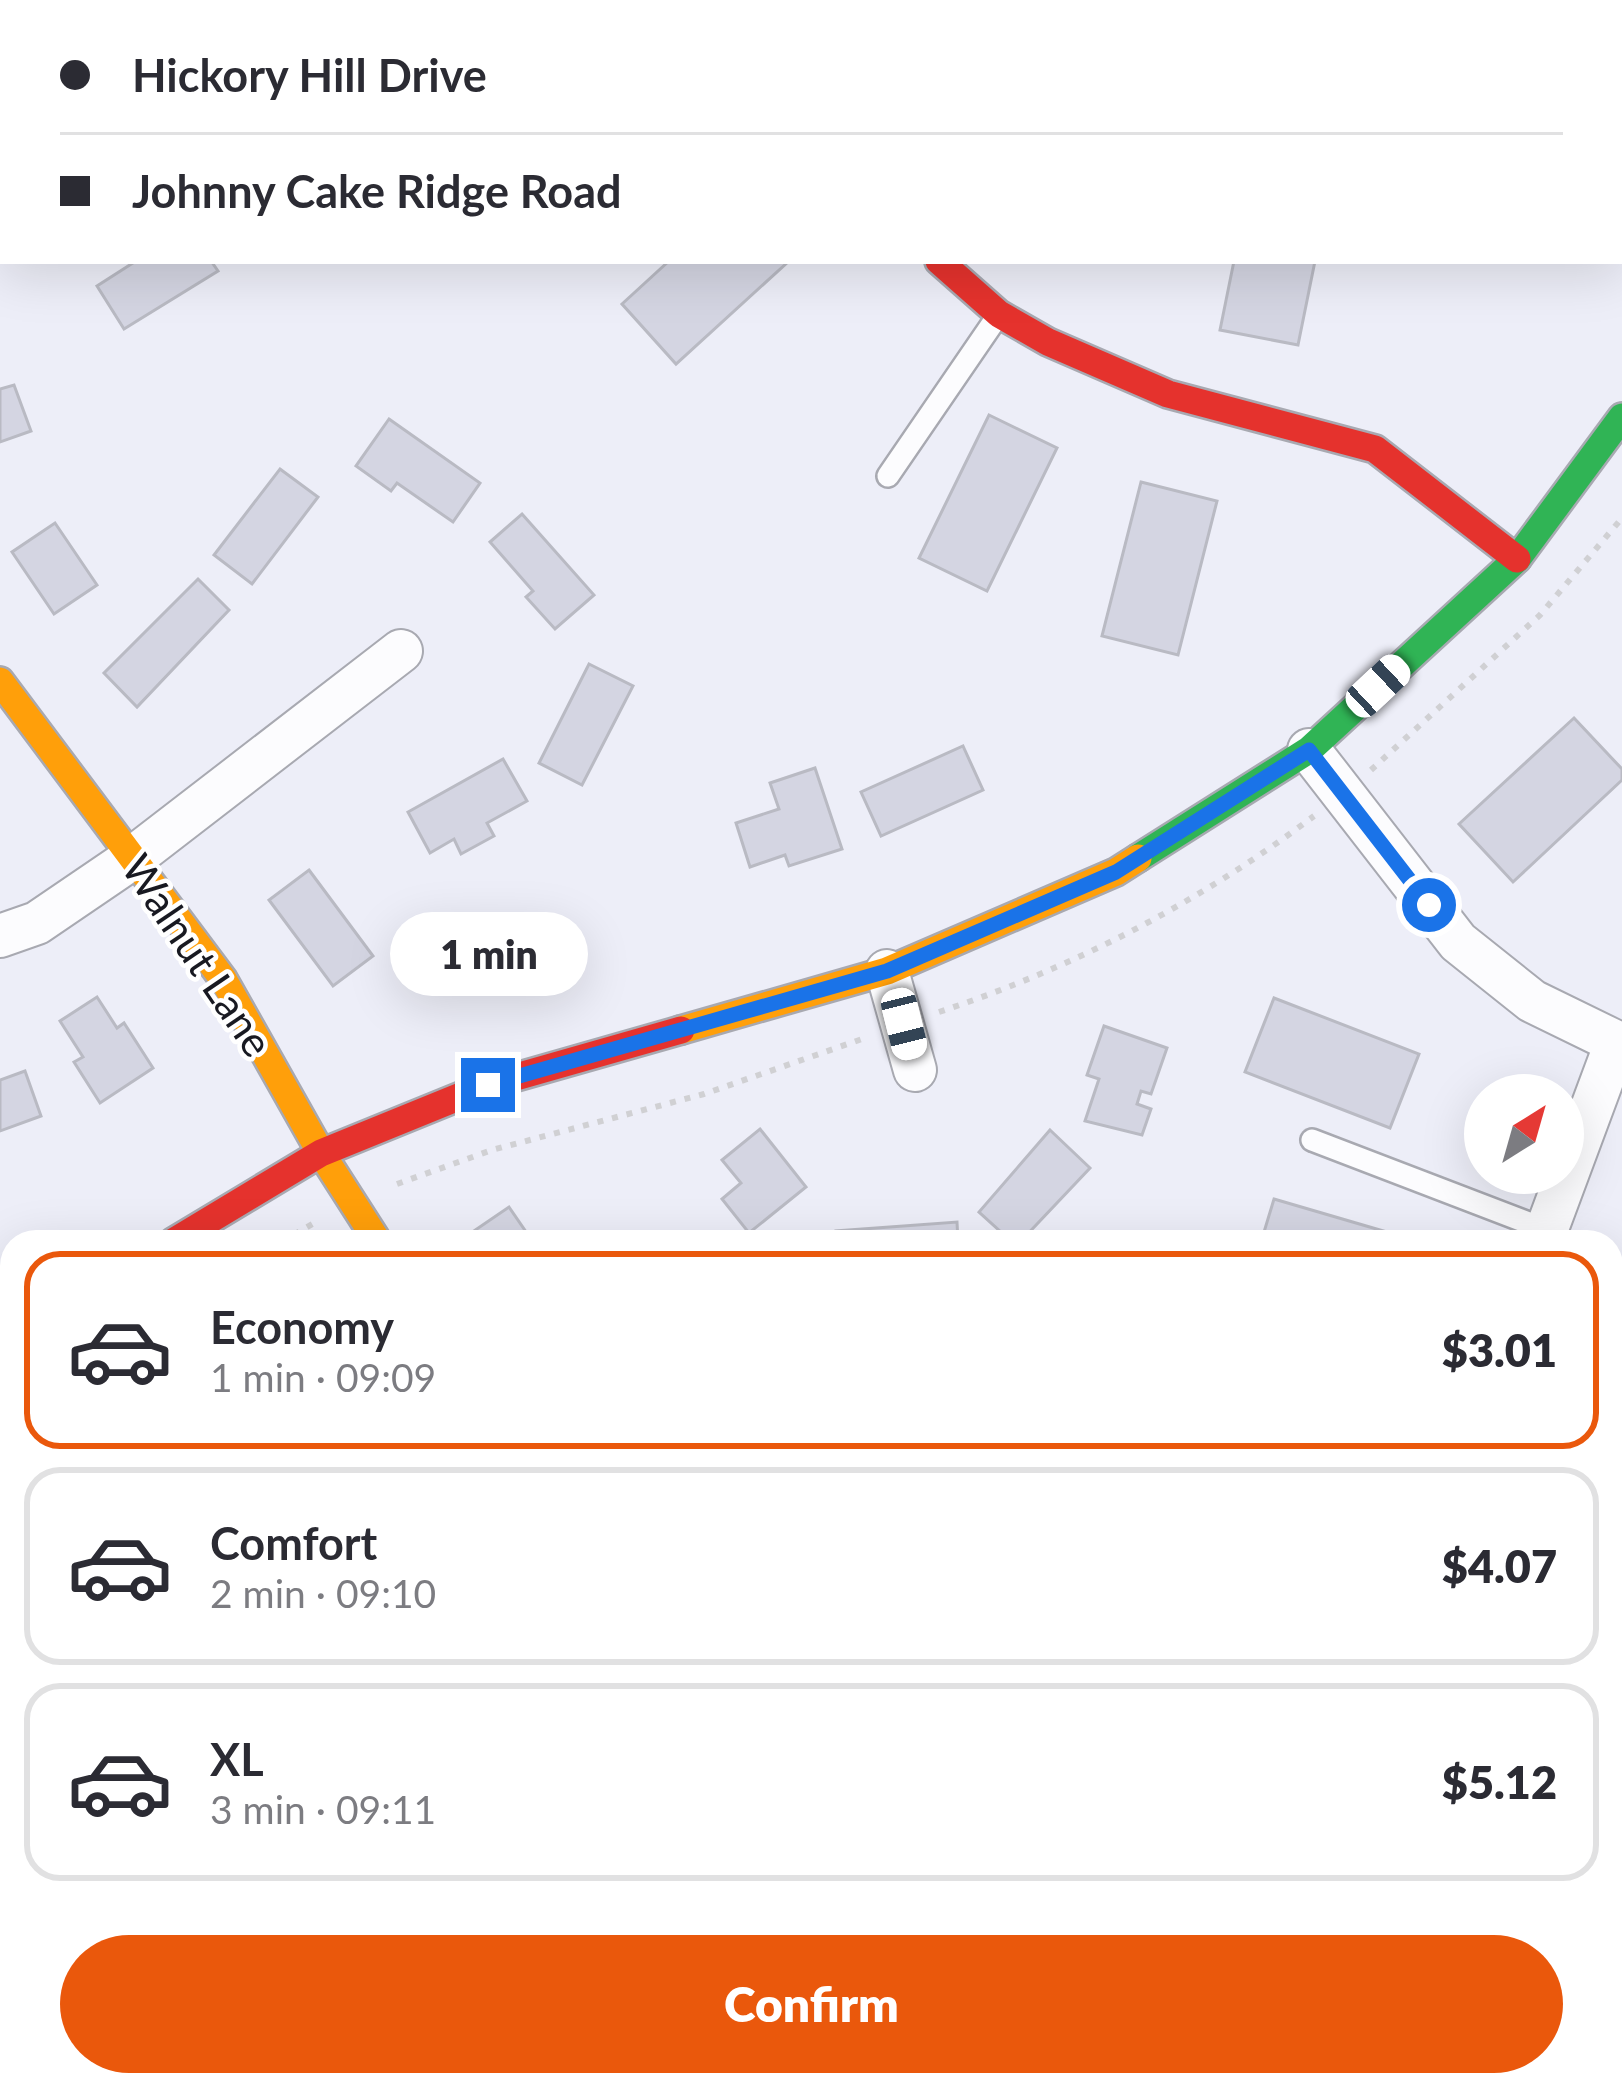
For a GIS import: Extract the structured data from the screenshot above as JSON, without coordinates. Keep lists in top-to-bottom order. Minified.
{"streets":{"street":["Walnut Lane"]},"north":"top right","page":{"banner":["Hickory Hill Drive","Johnny Cake Ridge Road"],"bubble":"1 min","list":[{"name":"Economy","note":"1 min · 09:09","value":"$3.01"},{"name":"Comfort","note":"2 min · 09:10","value":"$4.07"},{"name":"XL","note":"3 min · 09:11","value":"$5.12"}],"buttons":"Confirm"}}
